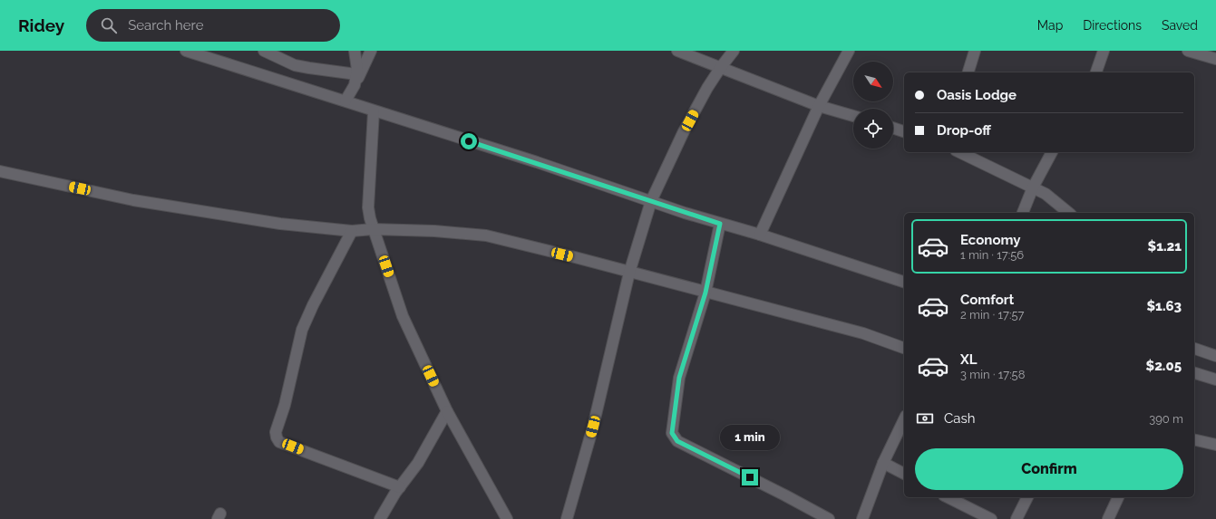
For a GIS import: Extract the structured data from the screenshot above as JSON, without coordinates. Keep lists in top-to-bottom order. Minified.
{"north":"bottom right","page":{"header":"Ridey","search":"Search here","nav":["Map","Directions","Saved"],"banner":["Oasis Lodge","Drop-off"],"list":[{"name":"Economy","note":"1 min · 17:56","value":"$1.21"},{"name":"Comfort","note":"2 min · 17:57","value":"$1.63"},{"name":"XL","note":"3 min · 17:58","value":"$2.05"}],"pay":["Cash","390 m"],"bubble":"1 min","buttons":"Confirm"}}
